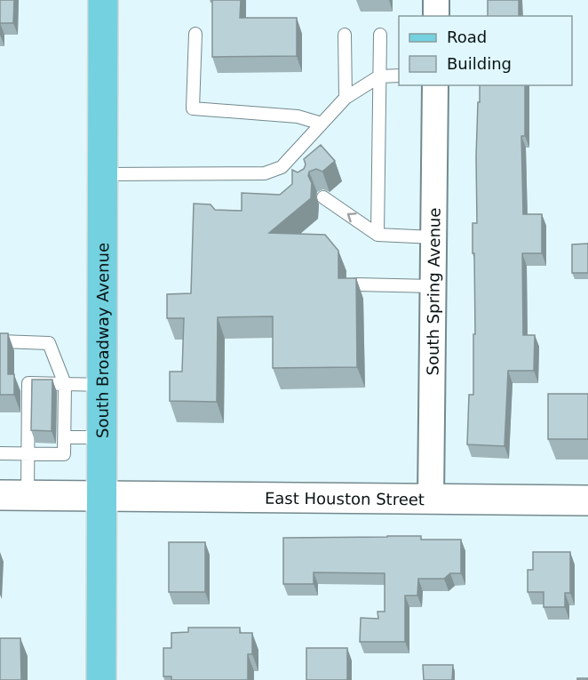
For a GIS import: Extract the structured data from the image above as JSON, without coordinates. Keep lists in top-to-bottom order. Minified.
{"streets":{"main road":["South Broadway Avenue"],"street":["South Spring Avenue","East Houston Street"]},"crossings":[["South Spring Avenue","East Houston Street"],["South Broadway Avenue","East Houston Street"]],"legend":["Road","Building"]}
